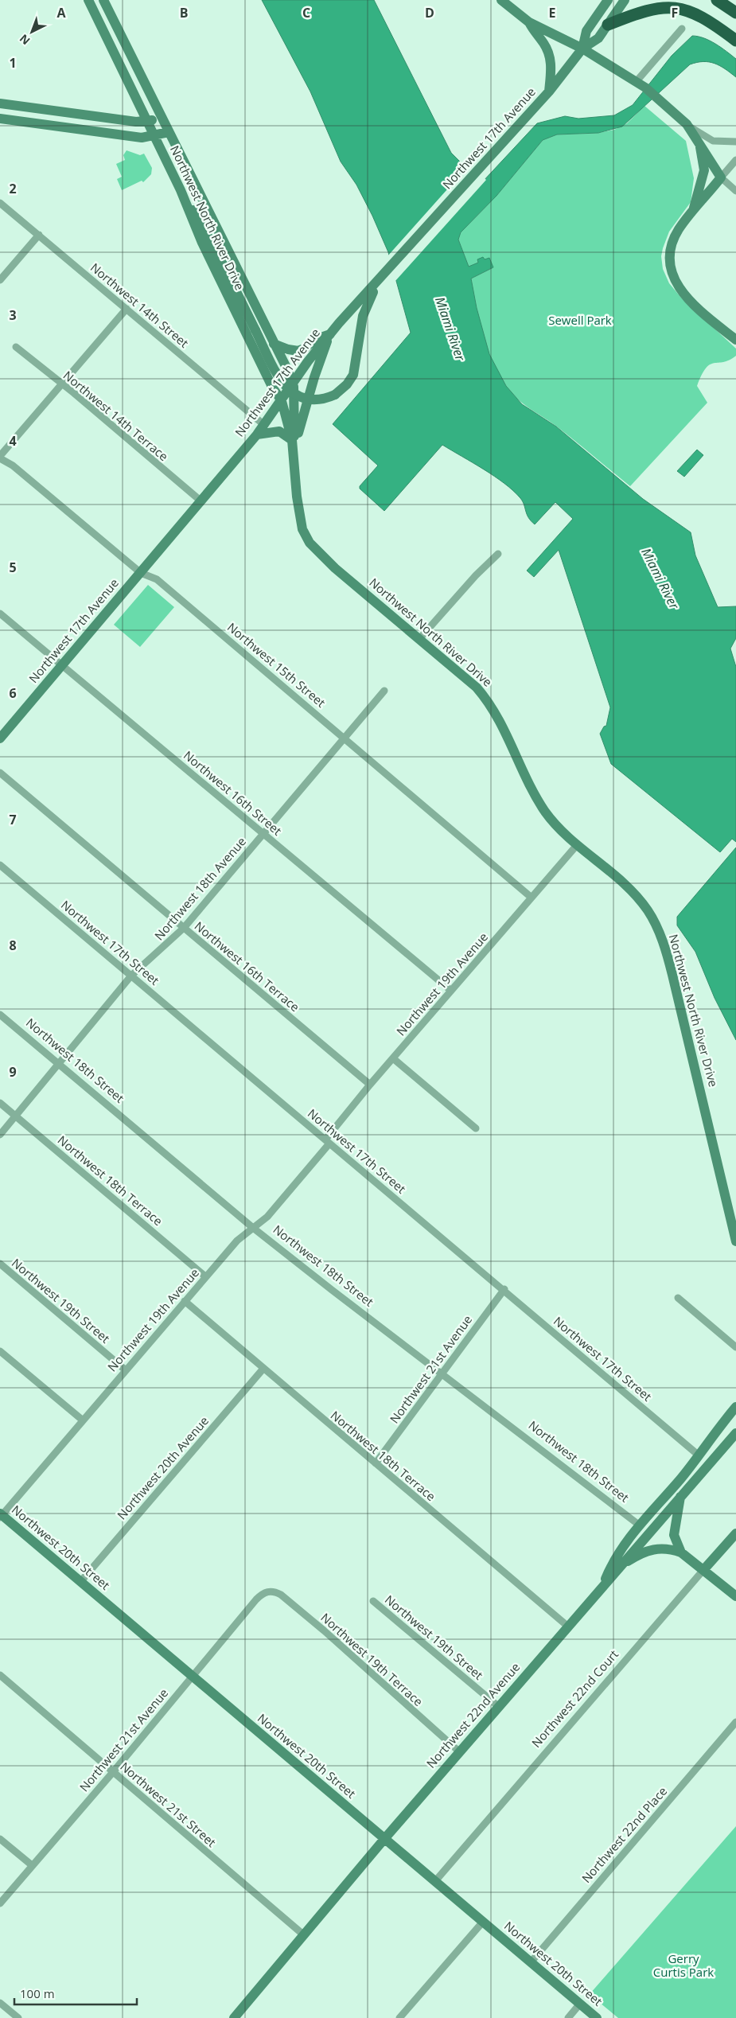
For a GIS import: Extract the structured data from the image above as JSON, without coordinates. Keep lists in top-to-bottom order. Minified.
{"streets":{"main road":["Northwest 17th Avenue","Northwest North River Drive","Northwest 20th Street","Northwest 22nd Court","Northwest 22nd Avenue"],"street":["Northwest 14th Street","Northwest 14th Terrace","Northwest 15th Street","Northwest 16th Street","Northwest 18th Avenue","Northwest 17th Street","Northwest 16th Terrace","Northwest 19th Avenue","Northwest 18th Street","Northwest 18th Terrace","Northwest 19th Street","Northwest 21st Avenue","Northwest 20th Avenue","Northwest 19th Terrace","Northwest 21st Street","Northwest 22nd Place"]},"crossings":[["Northwest 17th Avenue","Northwest North River Drive"],["Northwest 17th Avenue","Northwest 14th Street"],["Northwest 17th Avenue","Northwest 14th Terrace"],["Northwest 17th Avenue","Northwest 15th Street"],["Northwest 17th Avenue","Northwest 16th Street"],["Northwest North River Drive","Northwest 19th Avenue"],["Northwest 15th Street","Northwest 18th Avenue"],["Northwest 15th Street","Northwest 19th Avenue"],["Northwest 16th Street","Northwest 18th Avenue"],["Northwest 16th Street","Northwest 19th Avenue"],["Northwest 18th Avenue","Northwest 17th Street"],["Northwest 18th Avenue","Northwest 16th Terrace"],["Northwest 18th Avenue","Northwest 18th Street"],["Northwest 18th Avenue","Northwest 18th Terrace"],["Northwest 17th Street","Northwest 19th Avenue"],["Northwest 17th Street","Northwest 21st Avenue"],["Northwest 16th Terrace","Northwest 19th Avenue"],["Northwest 19th Avenue","Northwest 18th Street"],["Northwest 19th Avenue","Northwest 18th Terrace"],["Northwest 19th Avenue","Northwest 19th Street"],["Northwest 19th Avenue","Northwest 20th Street"],["Northwest 18th Street","Northwest 21st Avenue"],["Northwest 18th Terrace","Northwest 21st Avenue"],["Northwest 18th Terrace","Northwest 20th Avenue"],["Northwest 18th Terrace","Northwest 22nd Avenue"],["Northwest 19th Street","Northwest 22nd Avenue"],["Northwest 21st Avenue","Northwest 20th Street"],["Northwest 21st Avenue","Northwest 19th Terrace"],["Northwest 21st Avenue","Northwest 21st Street"],["Northwest 20th Avenue","Northwest 20th Street"],["Northwest 20th Street","Northwest 22nd Court"],["Northwest 20th Street","Northwest 22nd Avenue"],["Northwest 20th Street","Northwest 22nd Place"],["Northwest 19th Terrace","Northwest 22nd Avenue"],["Northwest 22nd Avenue","Northwest 21st Street"]],"water":["Miami River"],"parks":["Sewell Park","Gerry Curtis Park"],"scale_bar":"100 m","north":"bottom left","grid":{"columns":["A","B","C","D","E","F"],"rows":["1","2","3","4","5","6","7","8","9"]}}
